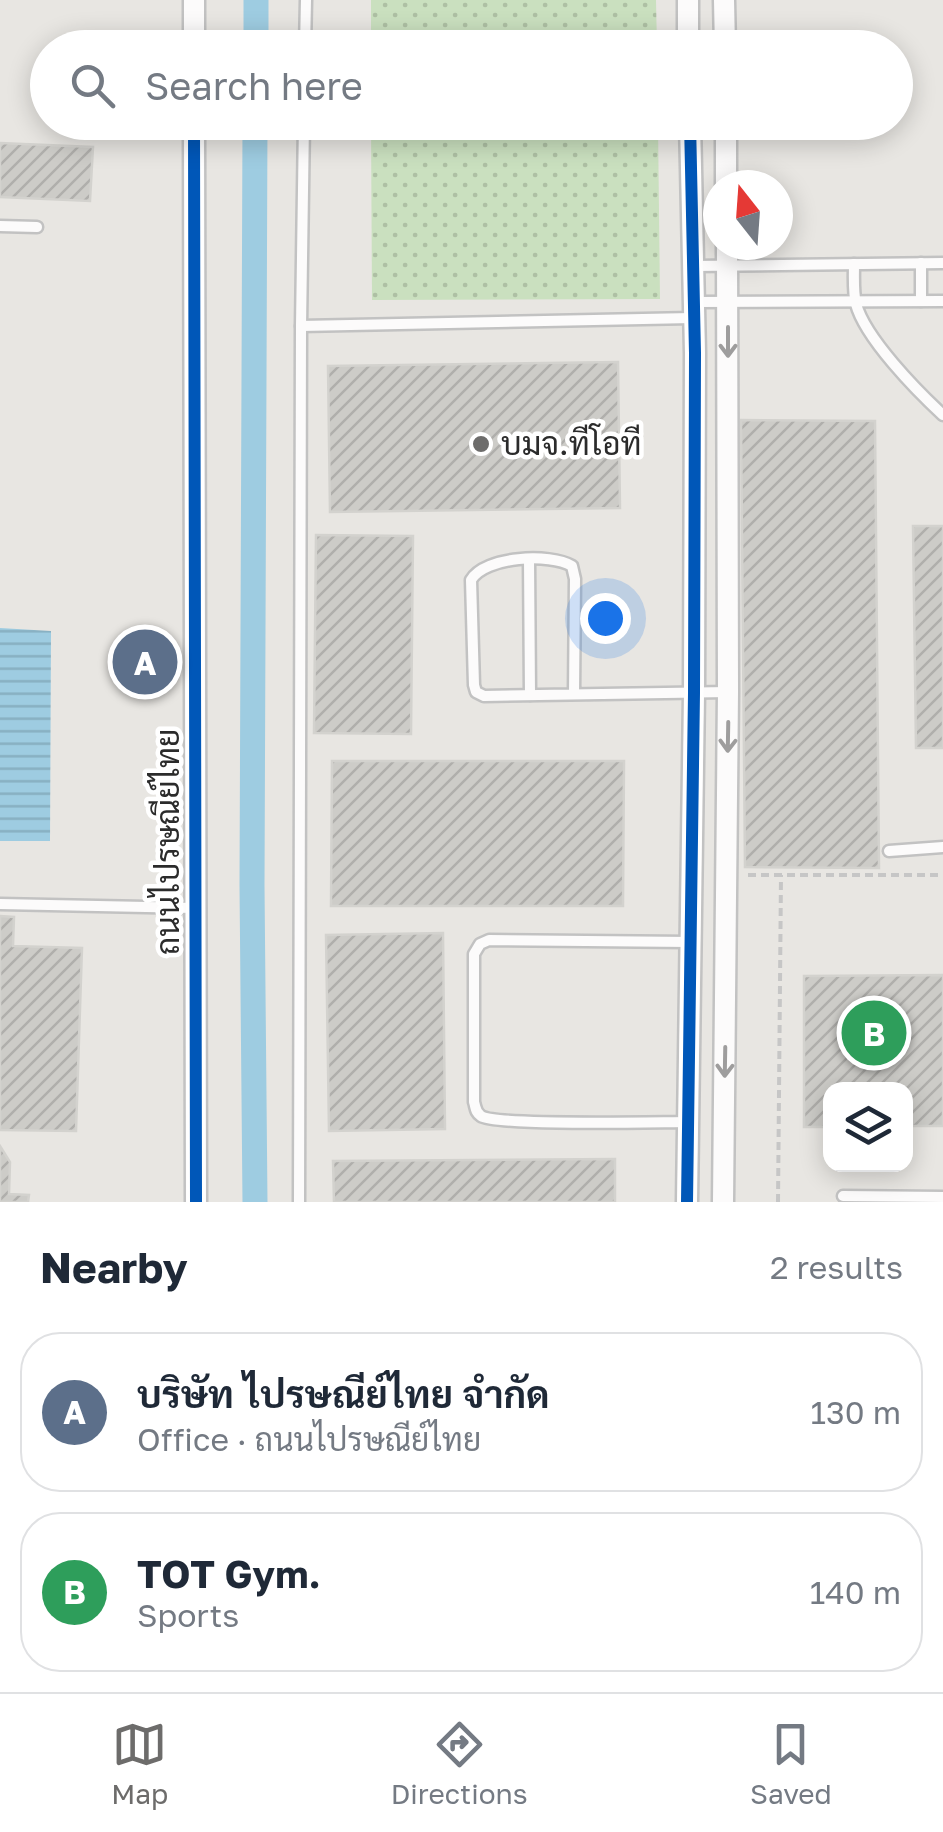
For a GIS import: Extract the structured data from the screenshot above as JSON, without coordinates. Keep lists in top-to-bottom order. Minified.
{"streets":{"street":["ถนนไปรษณีย์ไทย"]},"places":["บมจ.ทีโอที"],"north":"top","page":{"search":"Search here","pins":["A","B"],"heading":["Nearby","2 results"],"list":[{"mark":"A","name":"บริษัท ไปรษณีย์ไทย จำกัด","note":"Office · ถนนไปรษณีย์ไทย","value":"130 m"},{"mark":"B","name":"TOT Gym.","note":"Sports","value":"140 m"}],"nav":["Map","Directions","Saved"]}}
